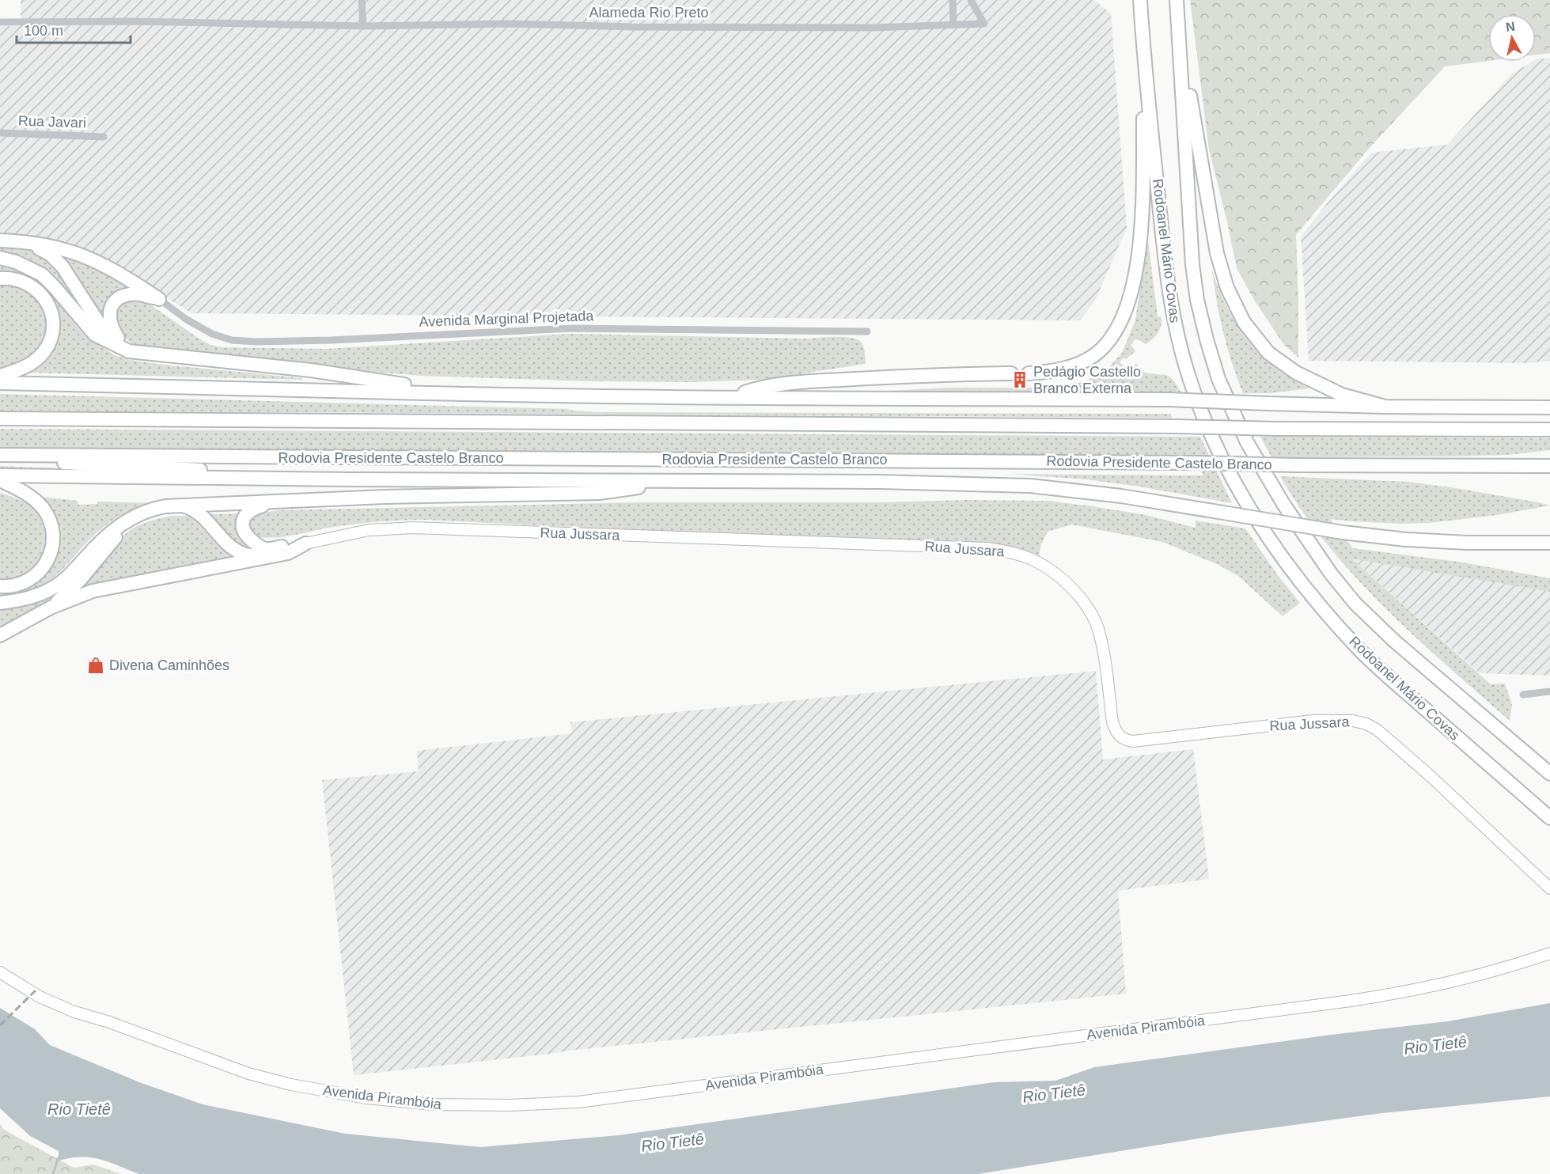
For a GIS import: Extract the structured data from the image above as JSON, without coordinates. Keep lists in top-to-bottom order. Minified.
{"streets":{"highway":["Rodoanel Mário Covas","Rodovia Presidente Castelo Branco"],"main road":["Rua Jussara","Avenida Pirambóia"],"street":["Alameda Rio Preto","Rua Javari","Avenida Marginal Projetada"]},"water":["Rio Tietê"],"places":{"building":["Pedágio Castello Branco Externa"],"shop":["Divena Caminhões"]},"scale_bar":"100 m","north":"top"}
